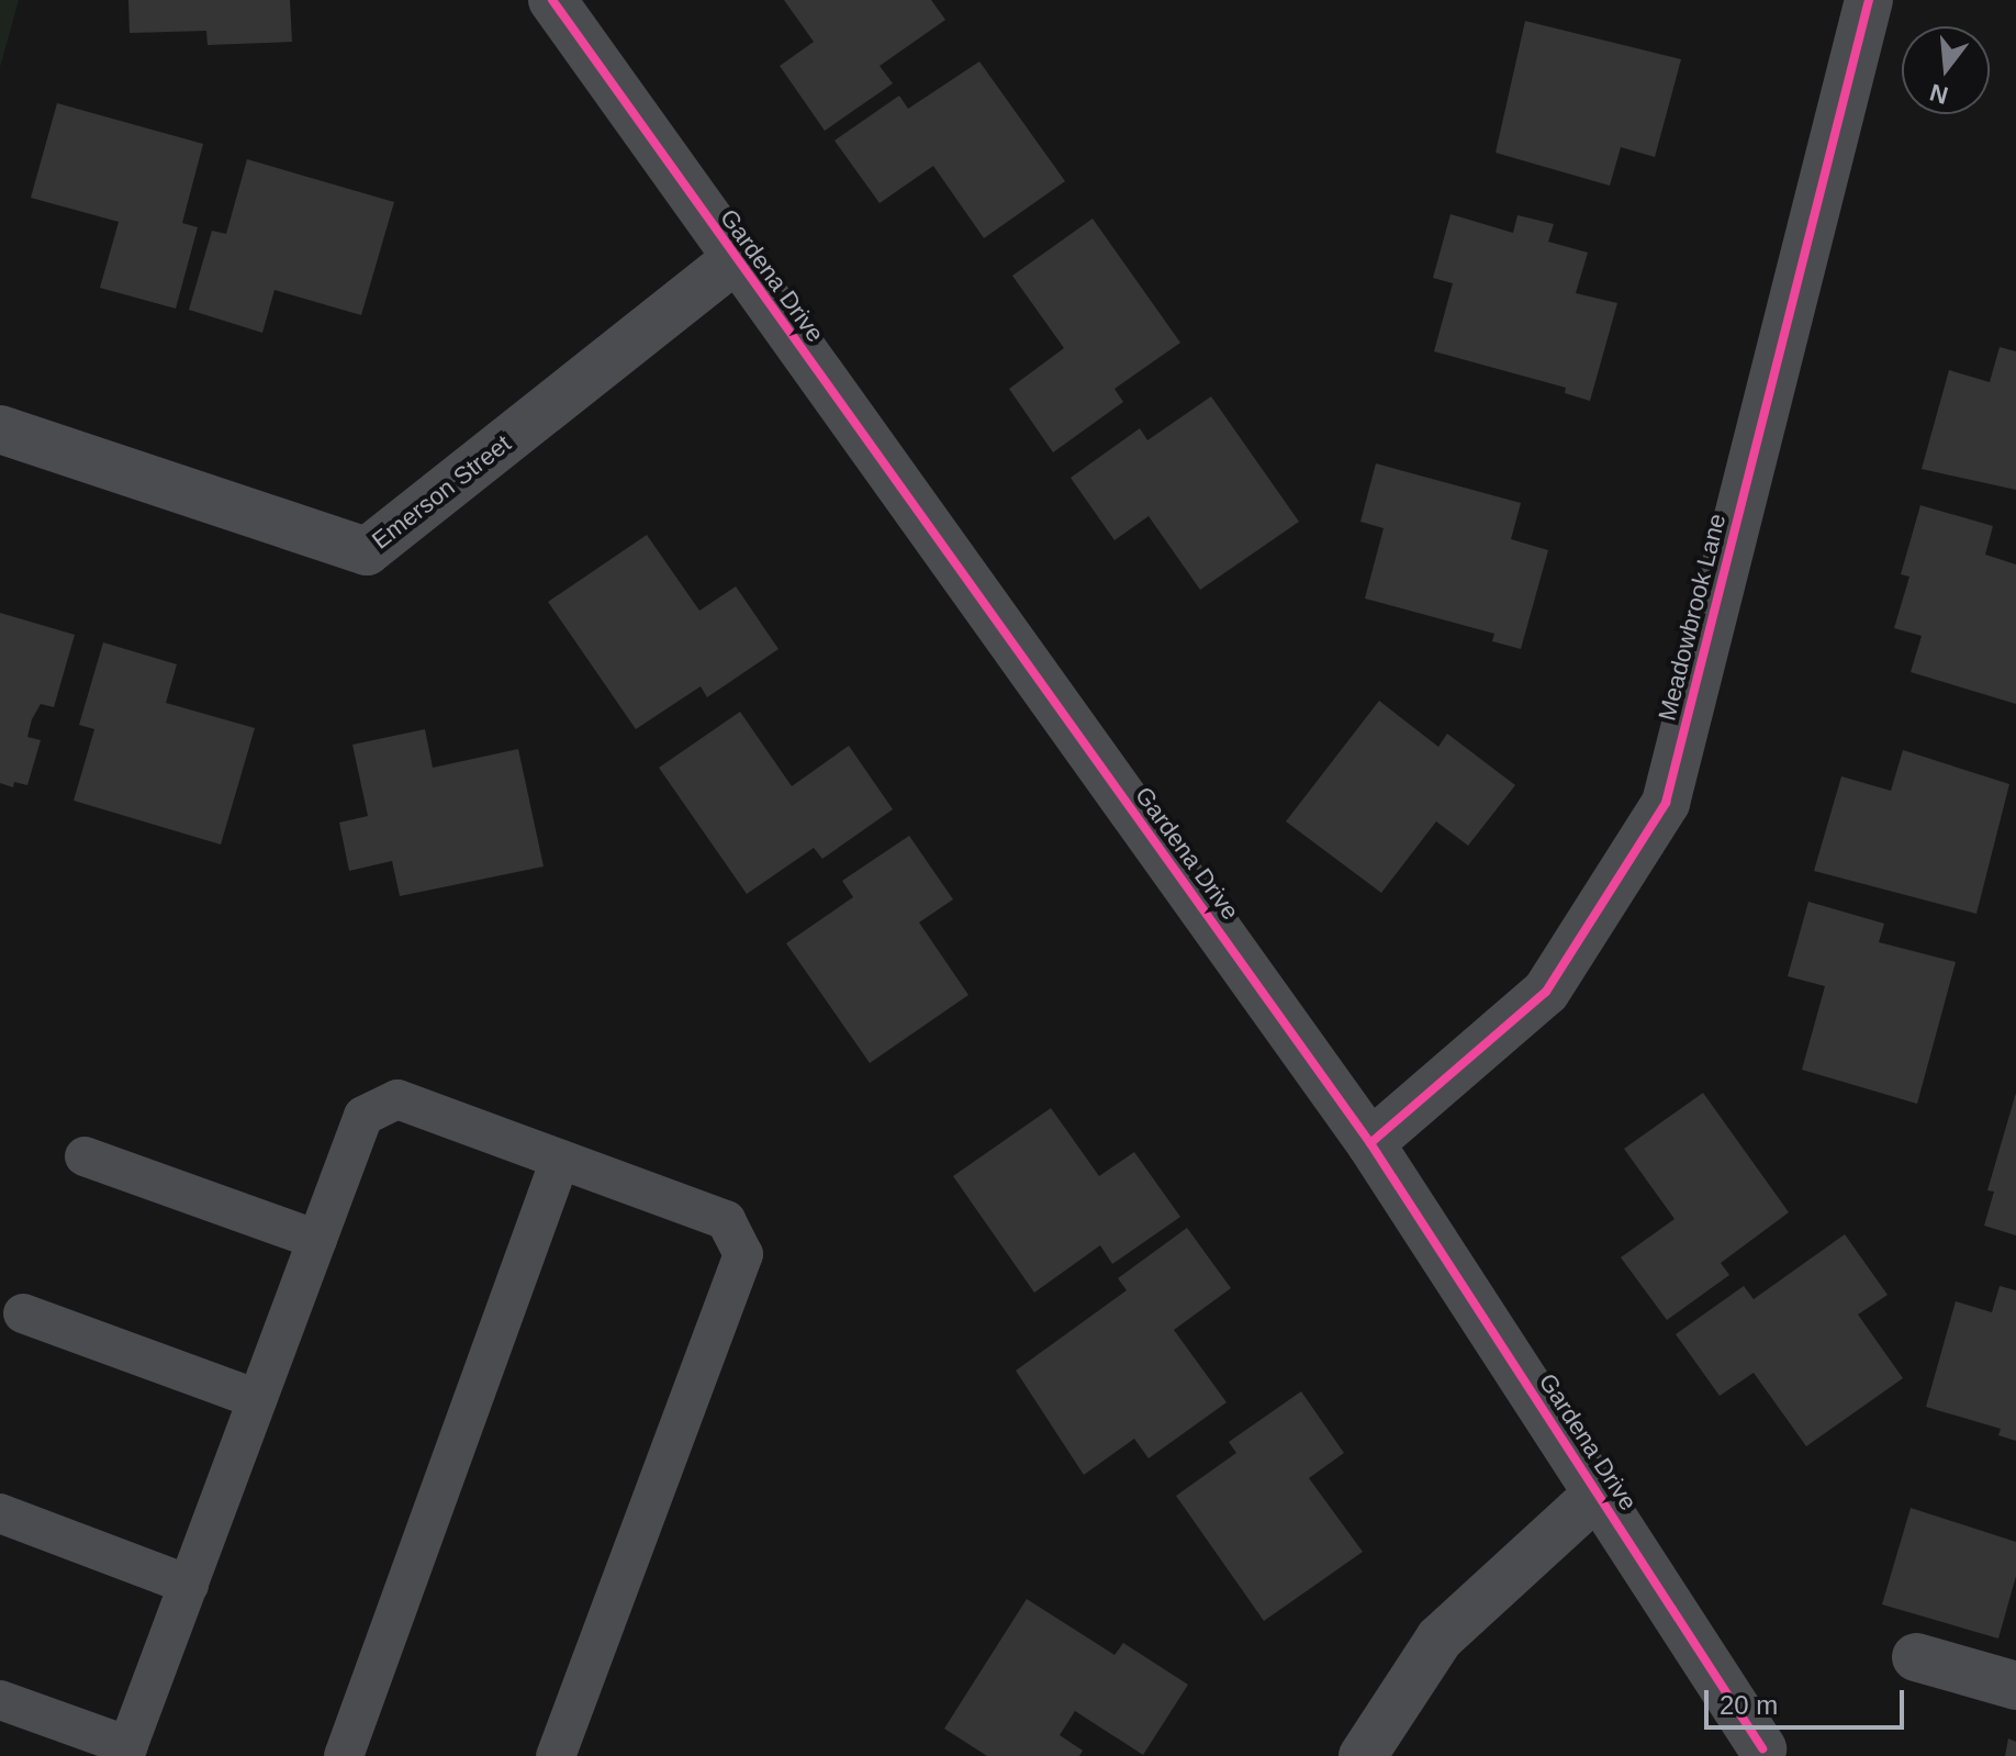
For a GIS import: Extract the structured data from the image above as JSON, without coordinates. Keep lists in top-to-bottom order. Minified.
{"streets":{"street":["Gardena Drive","Emerson Street","Meadowbrook Lane"]},"crossings":[["Gardena Drive","Emerson Street"],["Gardena Drive","Meadowbrook Lane"]],"scale_bar":"20 m","north":"bottom"}
